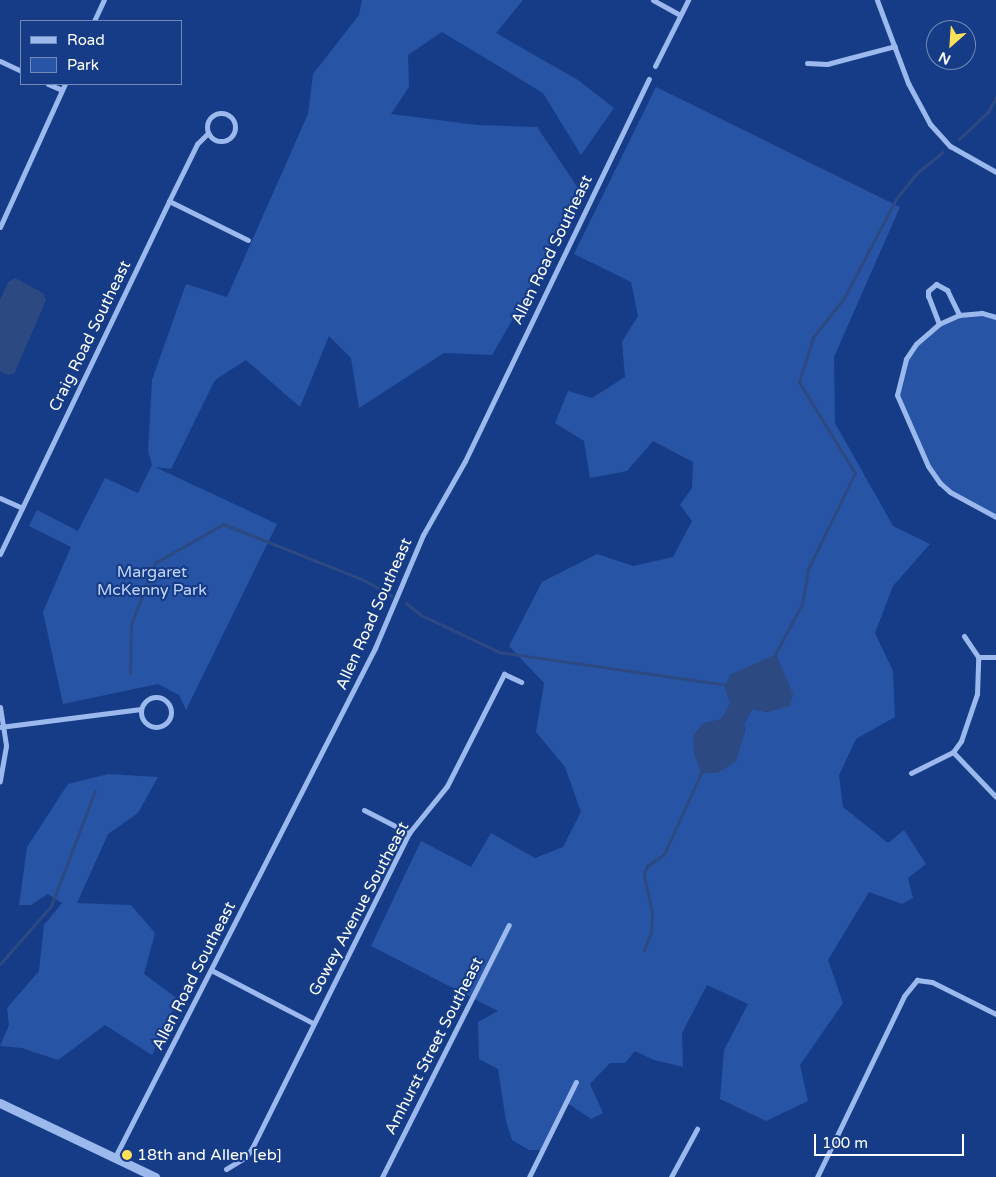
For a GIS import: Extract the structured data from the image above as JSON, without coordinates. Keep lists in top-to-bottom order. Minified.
{"streets":{"street":["Allen Road Southeast","Craig Road Southeast","Gowey Avenue Southeast","Amhurst Street Southeast"]},"parks":["Margaret McKenny Park"],"places":["18th and Allen [eb]"],"legend":["Road","Park"],"scale_bar":"100 m","north":"bottom left"}
